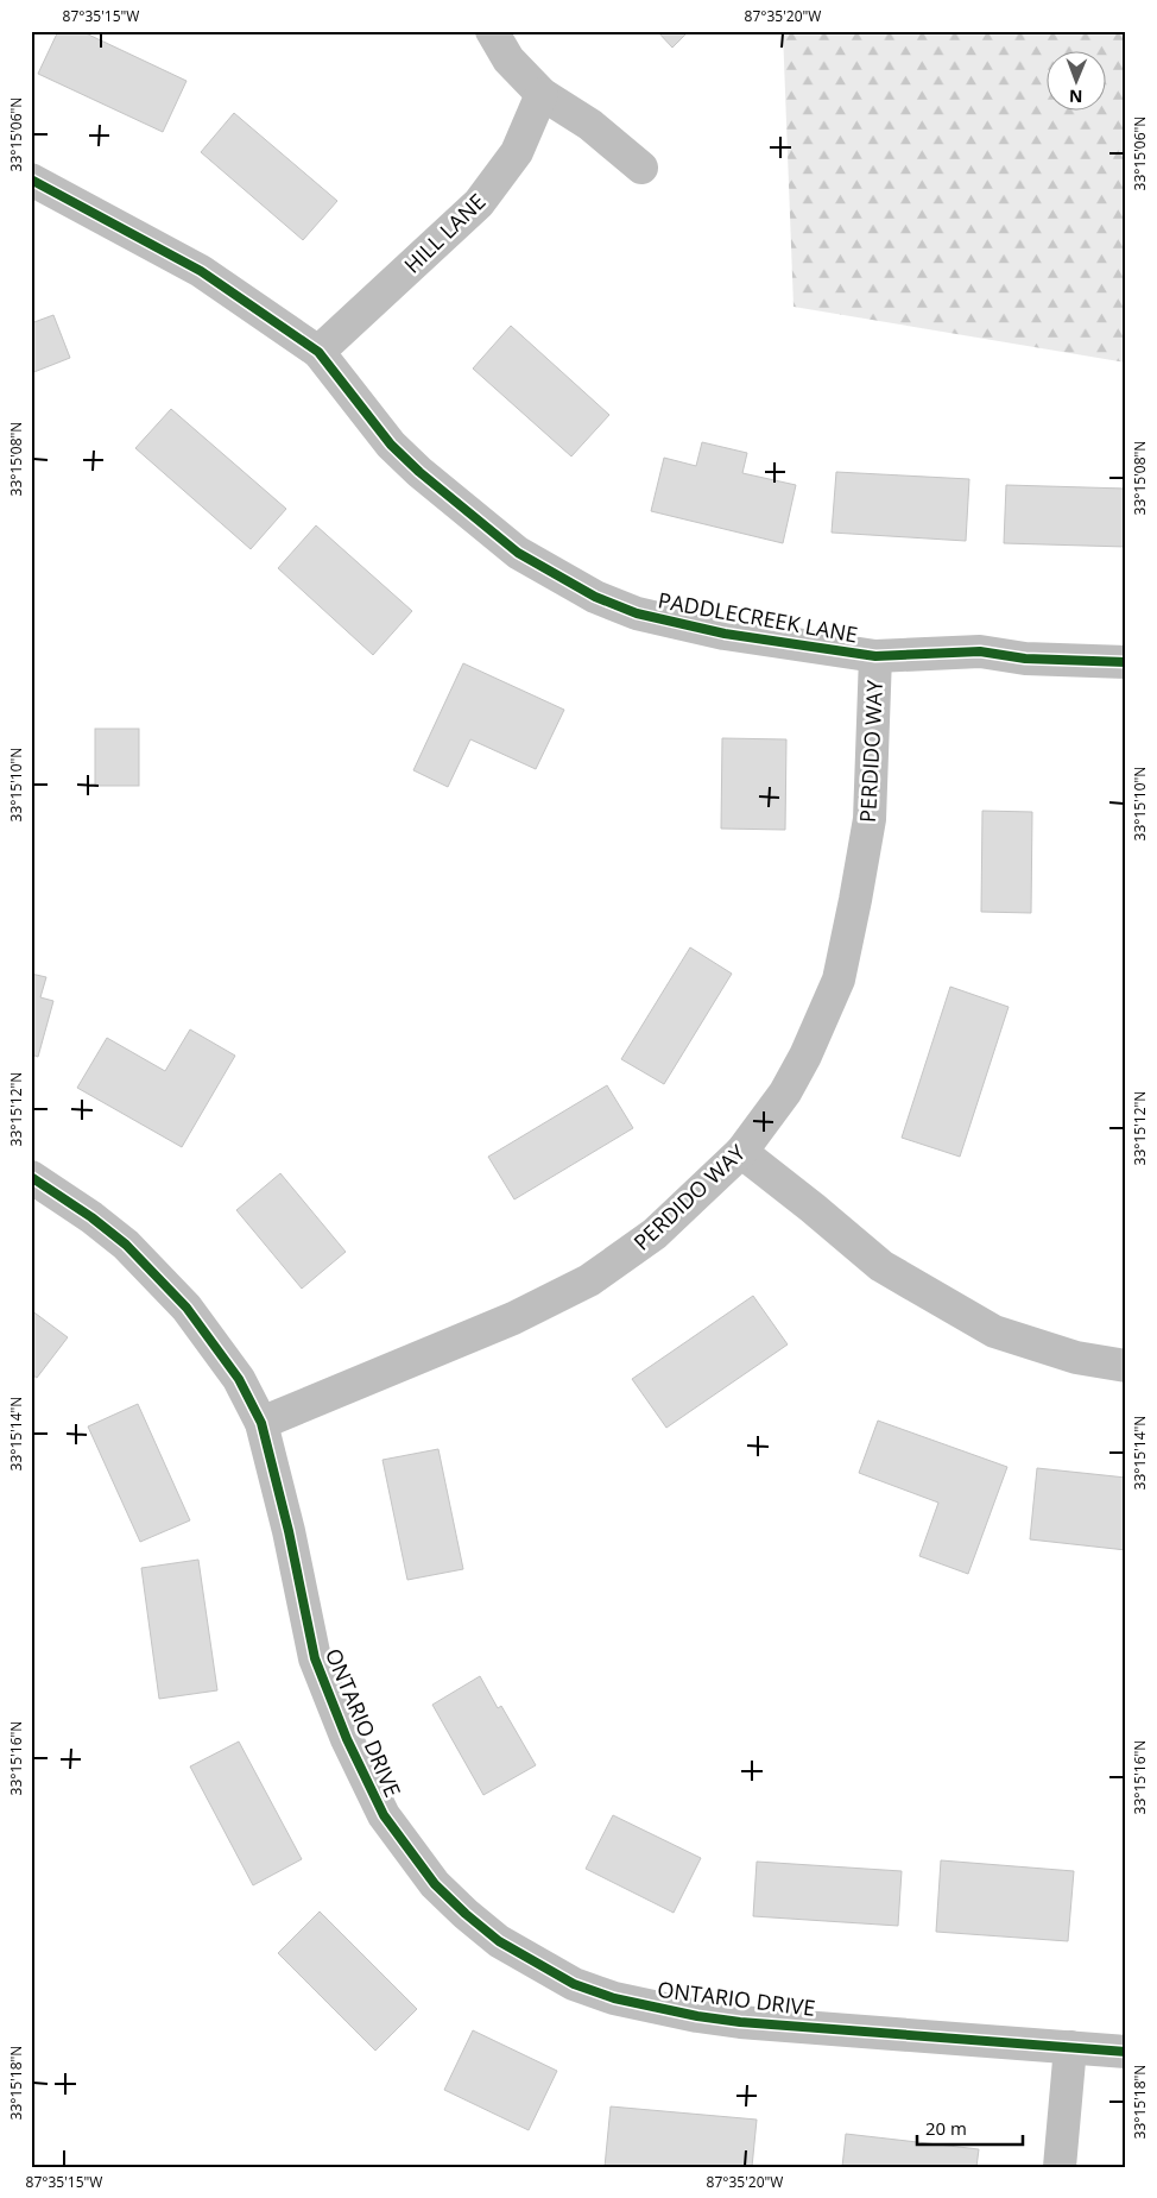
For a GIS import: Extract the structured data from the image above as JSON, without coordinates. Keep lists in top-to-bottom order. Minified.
{"streets":{"street":["HILL LANE","PADDLECREEK LANE","PERDIDO WAY","ONTARIO DRIVE"]},"crossings":[["HILL LANE","PADDLECREEK LANE"],["PADDLECREEK LANE","PERDIDO WAY"],["PERDIDO WAY","ONTARIO DRIVE"]],"scale_bar":"20 m","north":"bottom","coordinates":["87°35'15\"W","87°35'20\"W","33°15'06\"N","33°15'08\"N","33°15'10\"N","33°15'12\"N","33°15'14\"N","33°15'16\"N","33°15'18\"N"]}
